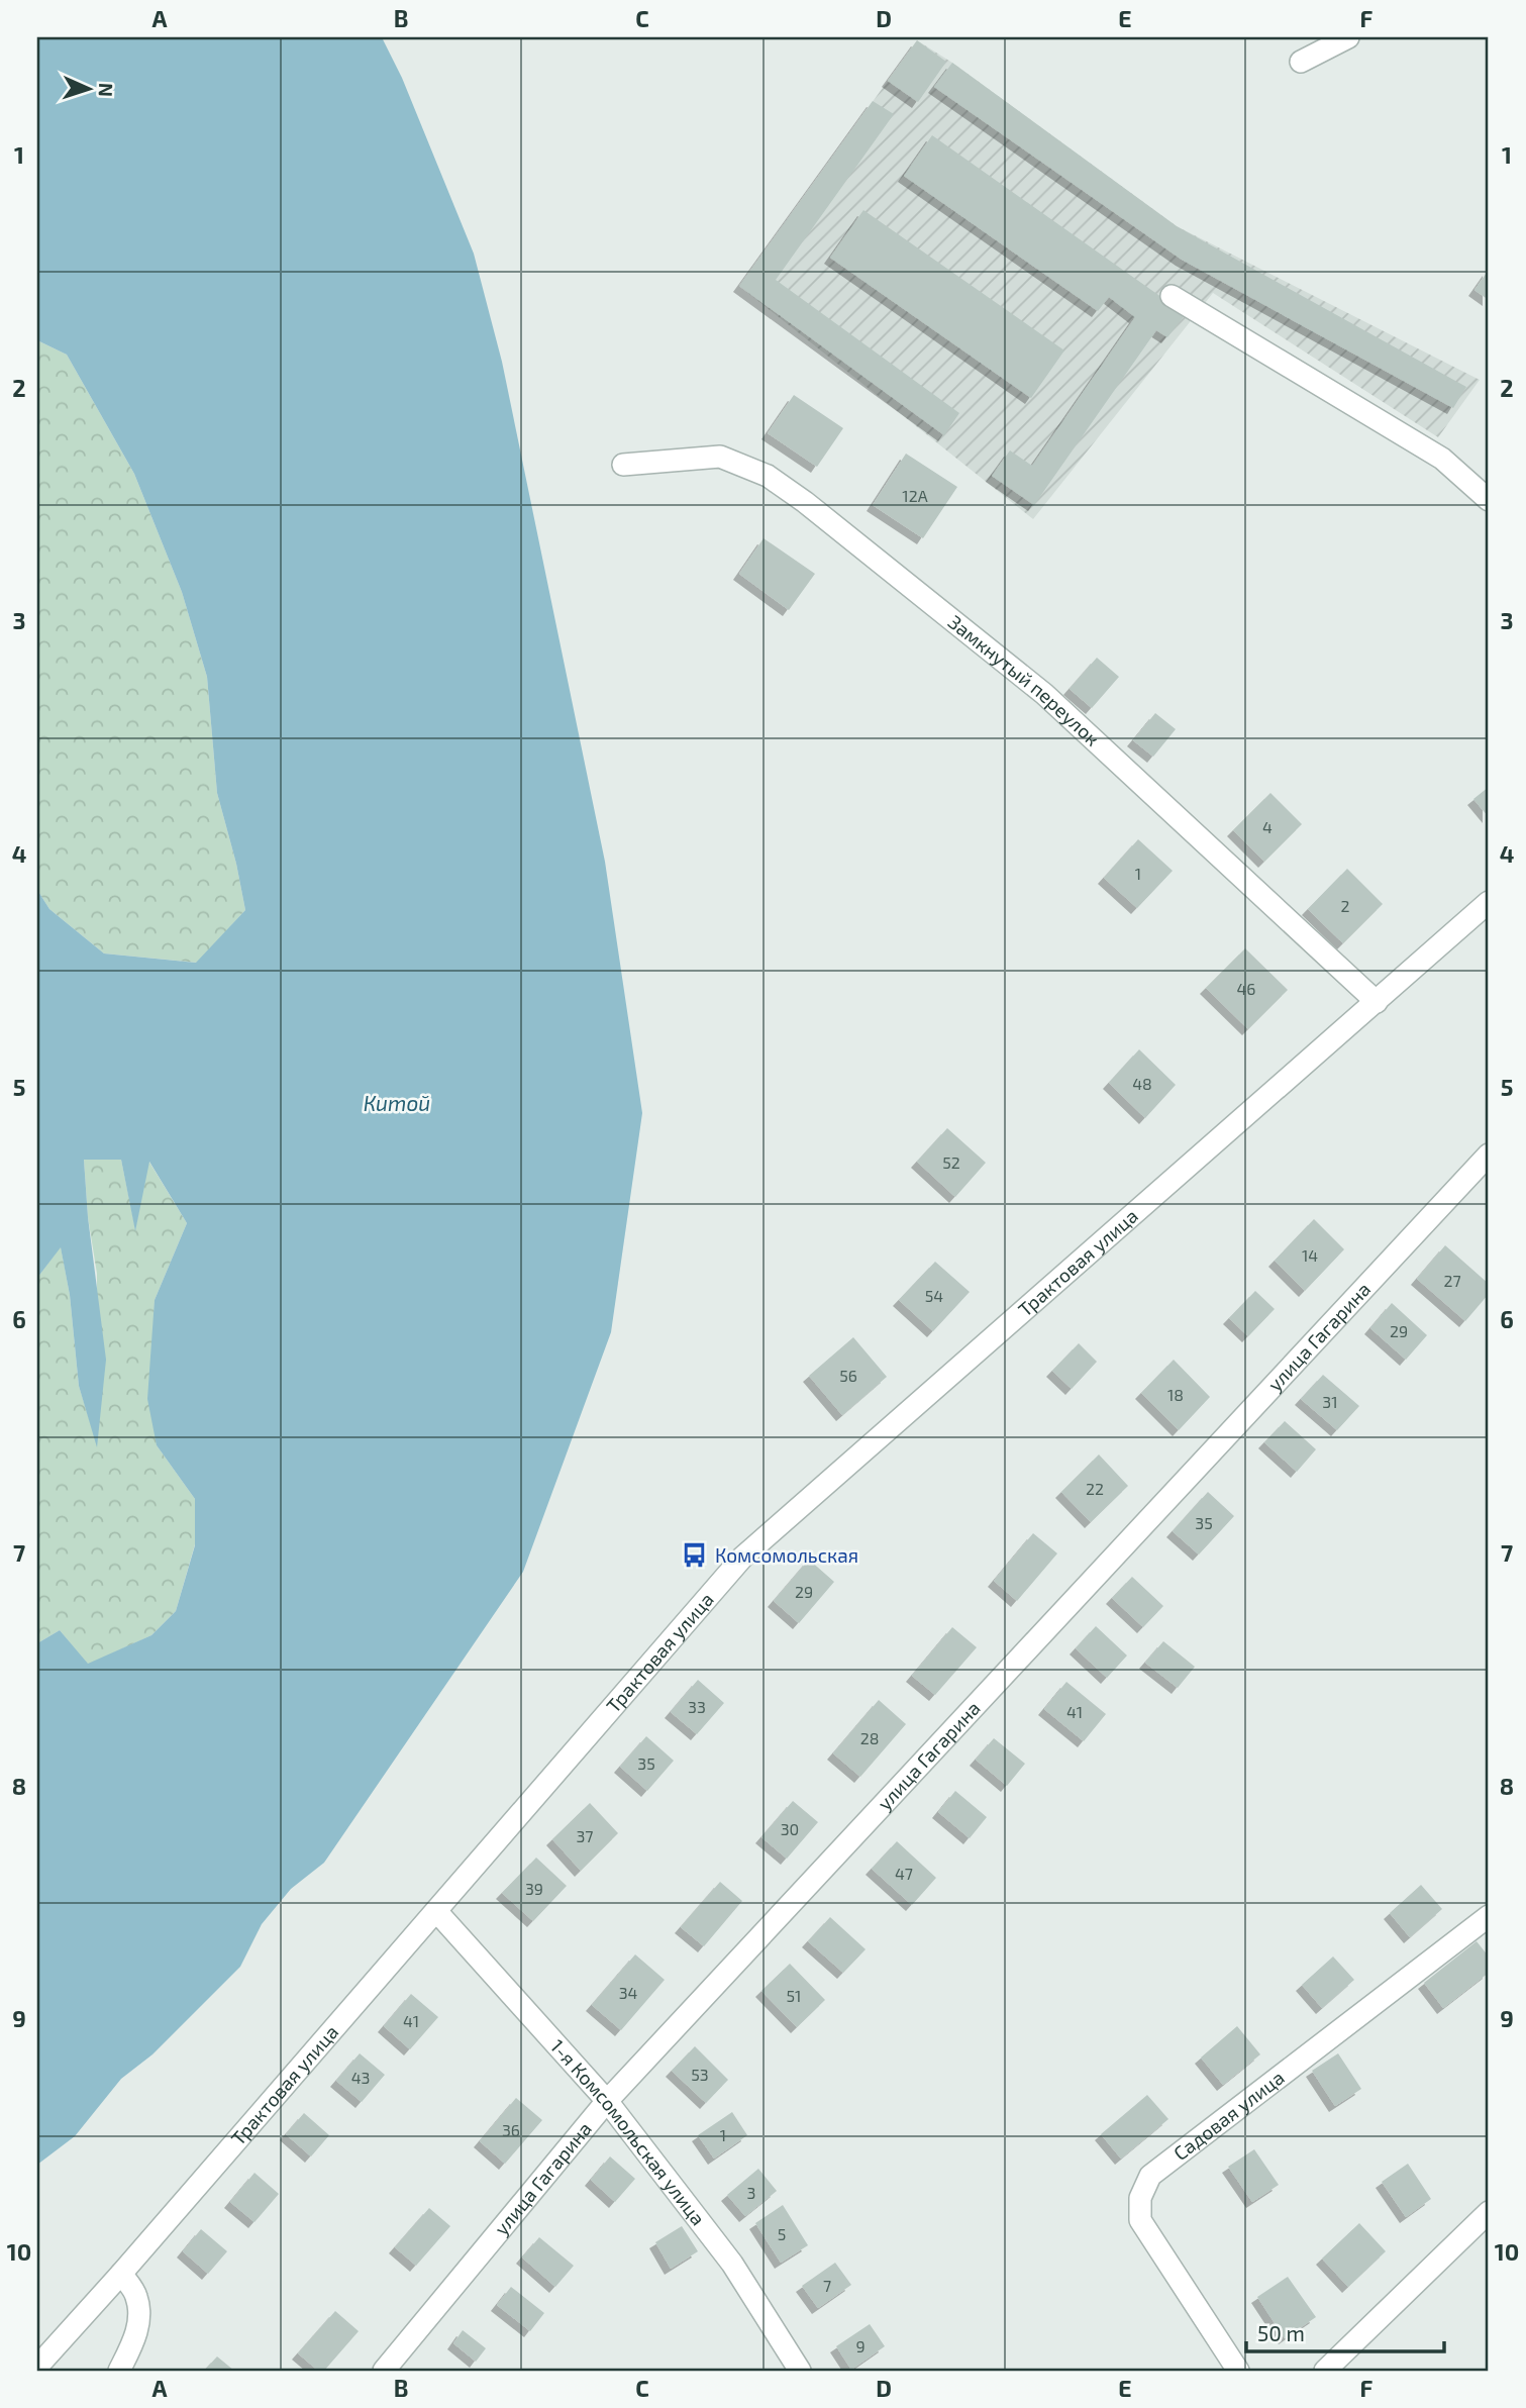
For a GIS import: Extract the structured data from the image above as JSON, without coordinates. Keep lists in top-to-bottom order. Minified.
{"streets":{"street":["Замкнутый переулок","Трактовая улица","улица Гагарина","Садовая улица","1-я Комсомольская улица"]},"crossings":[["Замкнутый переулок","Трактовая улица"],["Трактовая улица","1-я Комсомольская улица"],["улица Гагарина","1-я Комсомольская улица"]],"water":["Китой"],"places":{"bus stop":["Комсомольская"]},"house_numbers":["12А","4","1","2","46","48","52","14","27","54","29","56","18","31","22","35","29","33","41","28","35","30","37","47","39","34","51","41","53","43","36","1","3","5","7","9"],"scale_bar":"50 m","north":"right","grid":{"columns":["A","B","C","D","E","F"],"rows":["1","2","3","4","5","6","7","8","9","10"]}}
